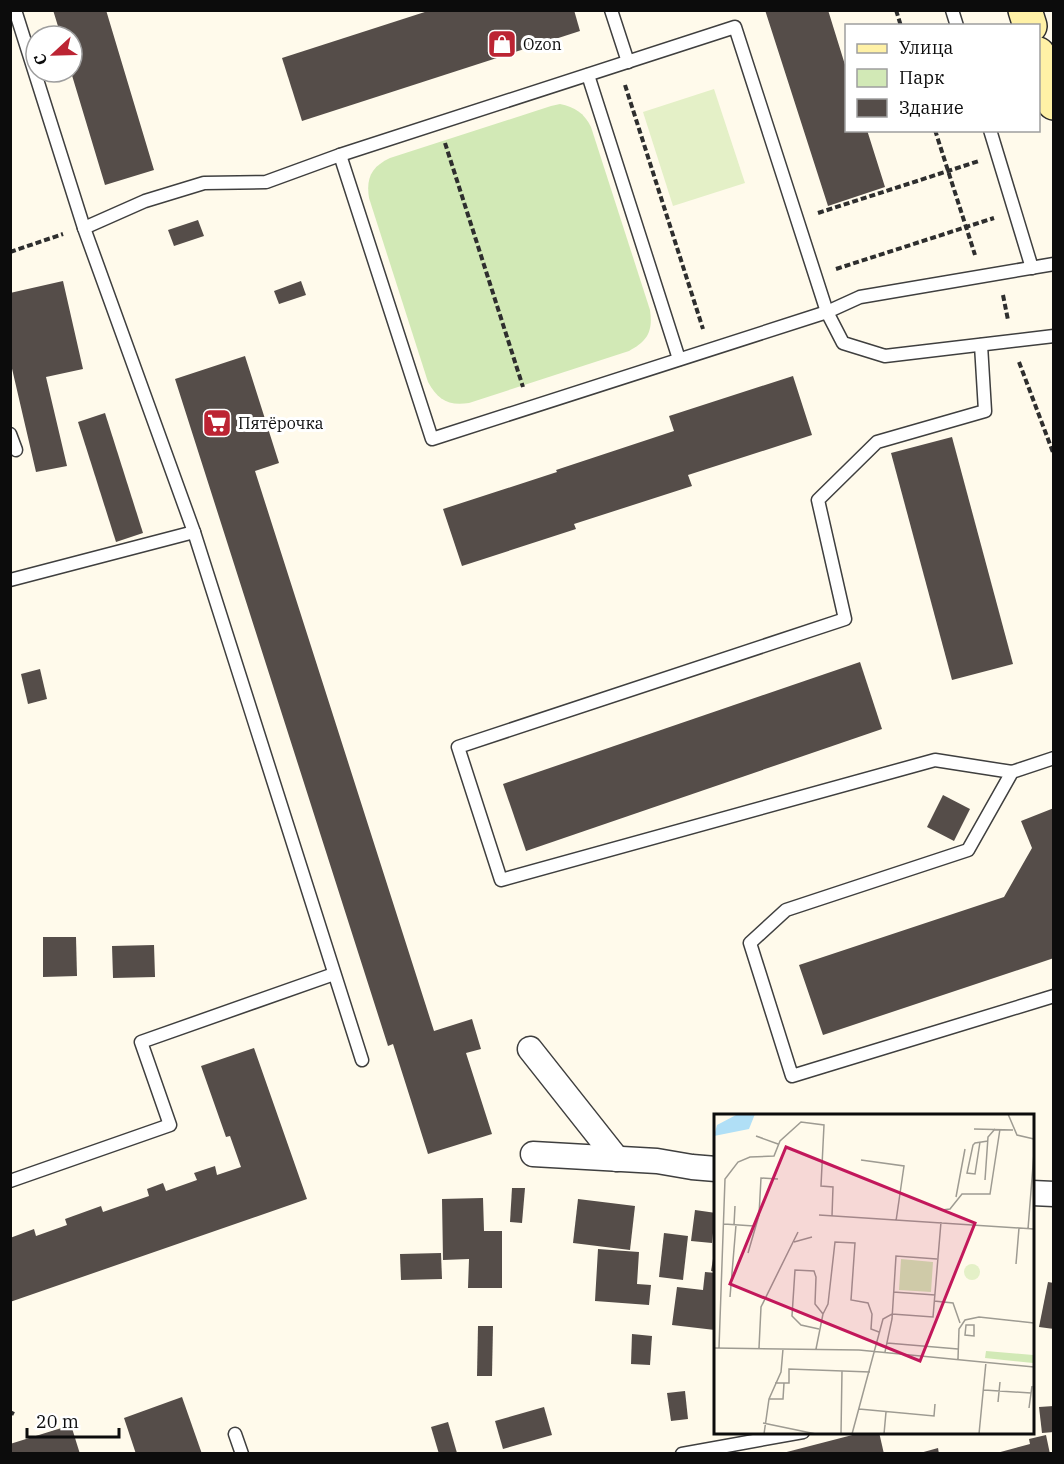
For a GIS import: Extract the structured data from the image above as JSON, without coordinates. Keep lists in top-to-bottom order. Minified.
{"places":{"shop":["Ozon"],"supermarket":["Пятёрочка"]},"legend":["Улица","Парк","Здание"],"scale_bar":"20 m","north":"left"}
